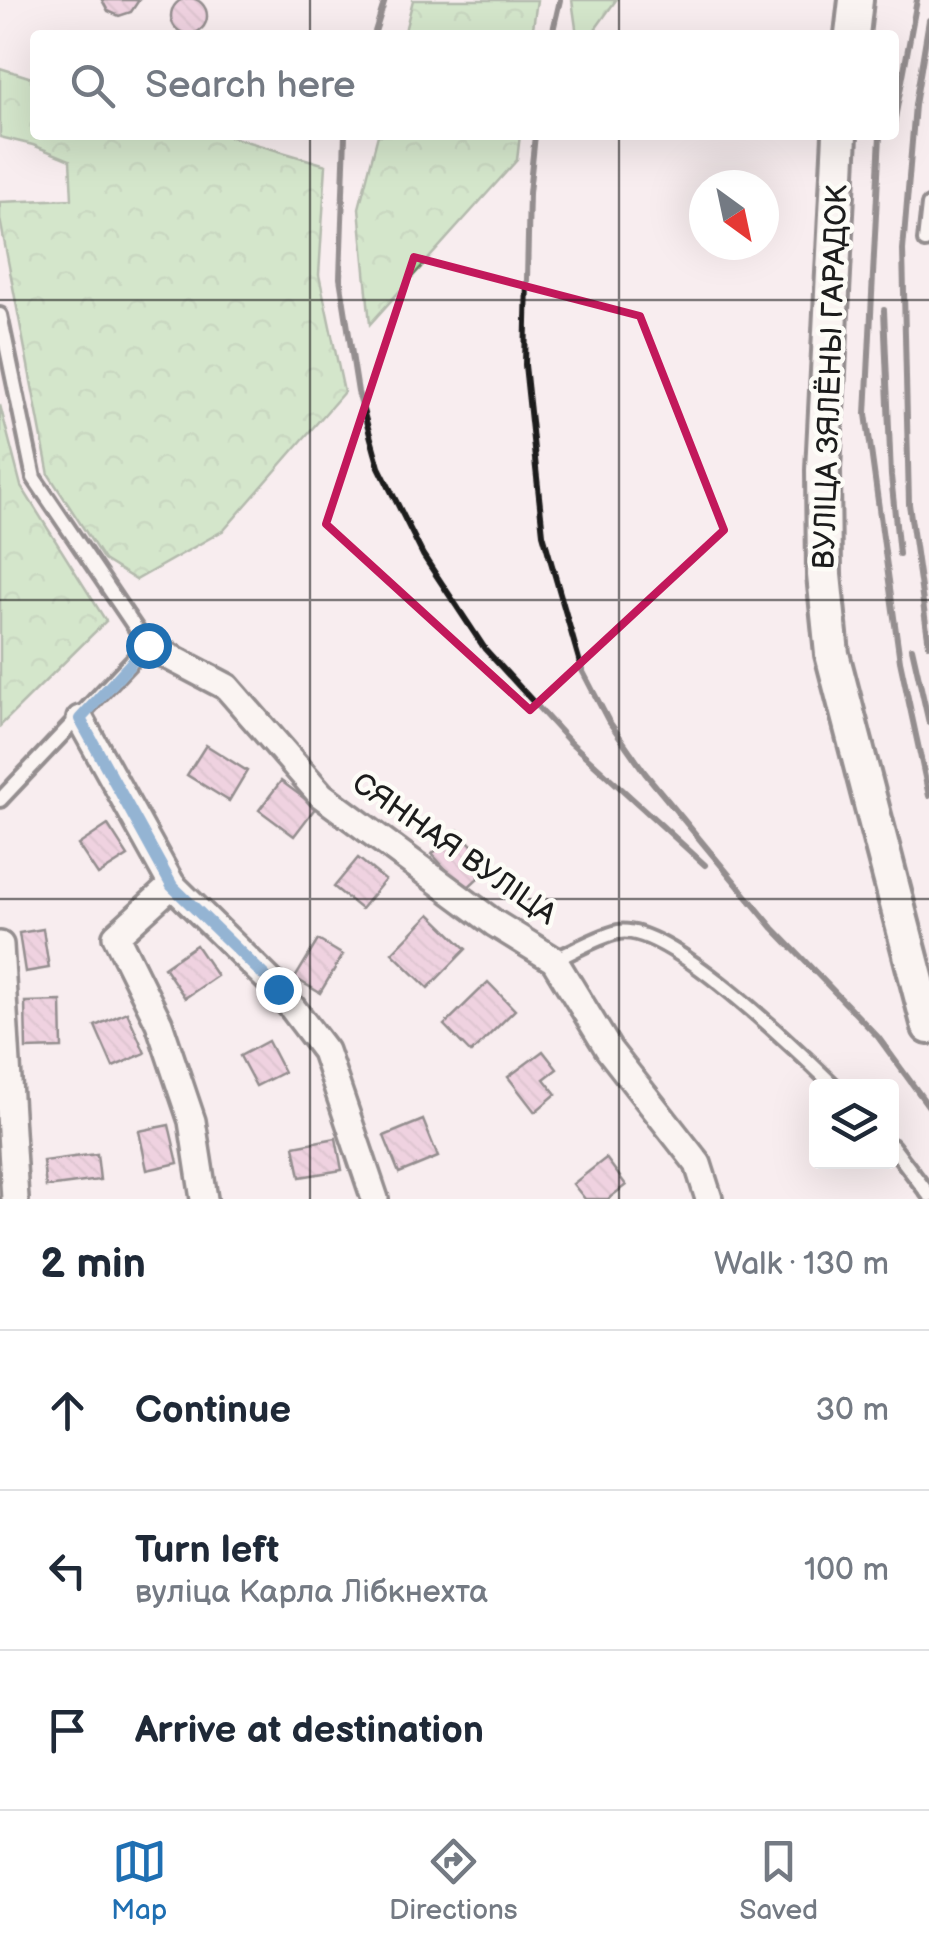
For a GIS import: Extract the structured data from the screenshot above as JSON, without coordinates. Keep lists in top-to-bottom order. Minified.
{"streets":{"street":["ВУЛІЦА ЗЯЛЁНЫ ГАРАДОК","СЯННАЯ ВУЛІЦА"]},"north":"bottom right","page":{"search":"Search here","heading":["2 min","Walk · 130 m"],"list":[["Continue","30 m"],["Turn left","вуліца Карла Лібкнехта","100 m"],"Arrive at destination"],"nav":["Map","Directions","Saved"]}}
